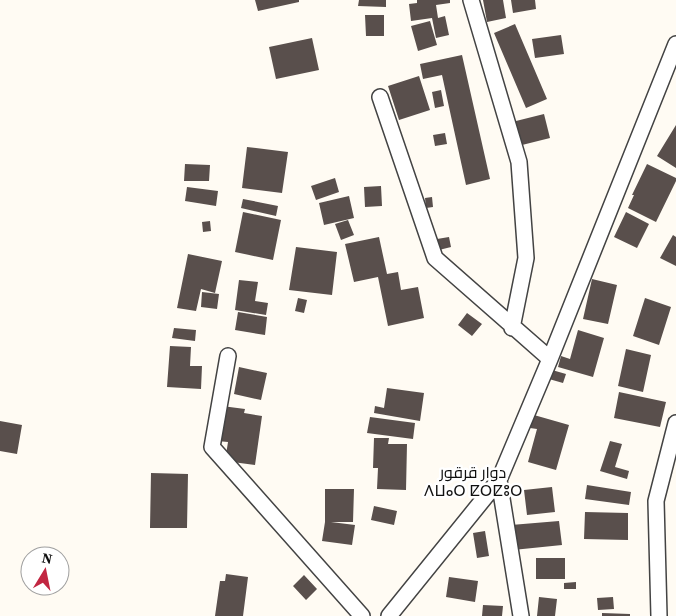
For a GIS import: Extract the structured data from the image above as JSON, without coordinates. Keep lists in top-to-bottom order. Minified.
{"districts":["دوار قرقور ⴷⵡⴰⵔ ⵇⵔⵇⵓⵔ"],"north":"top"}
